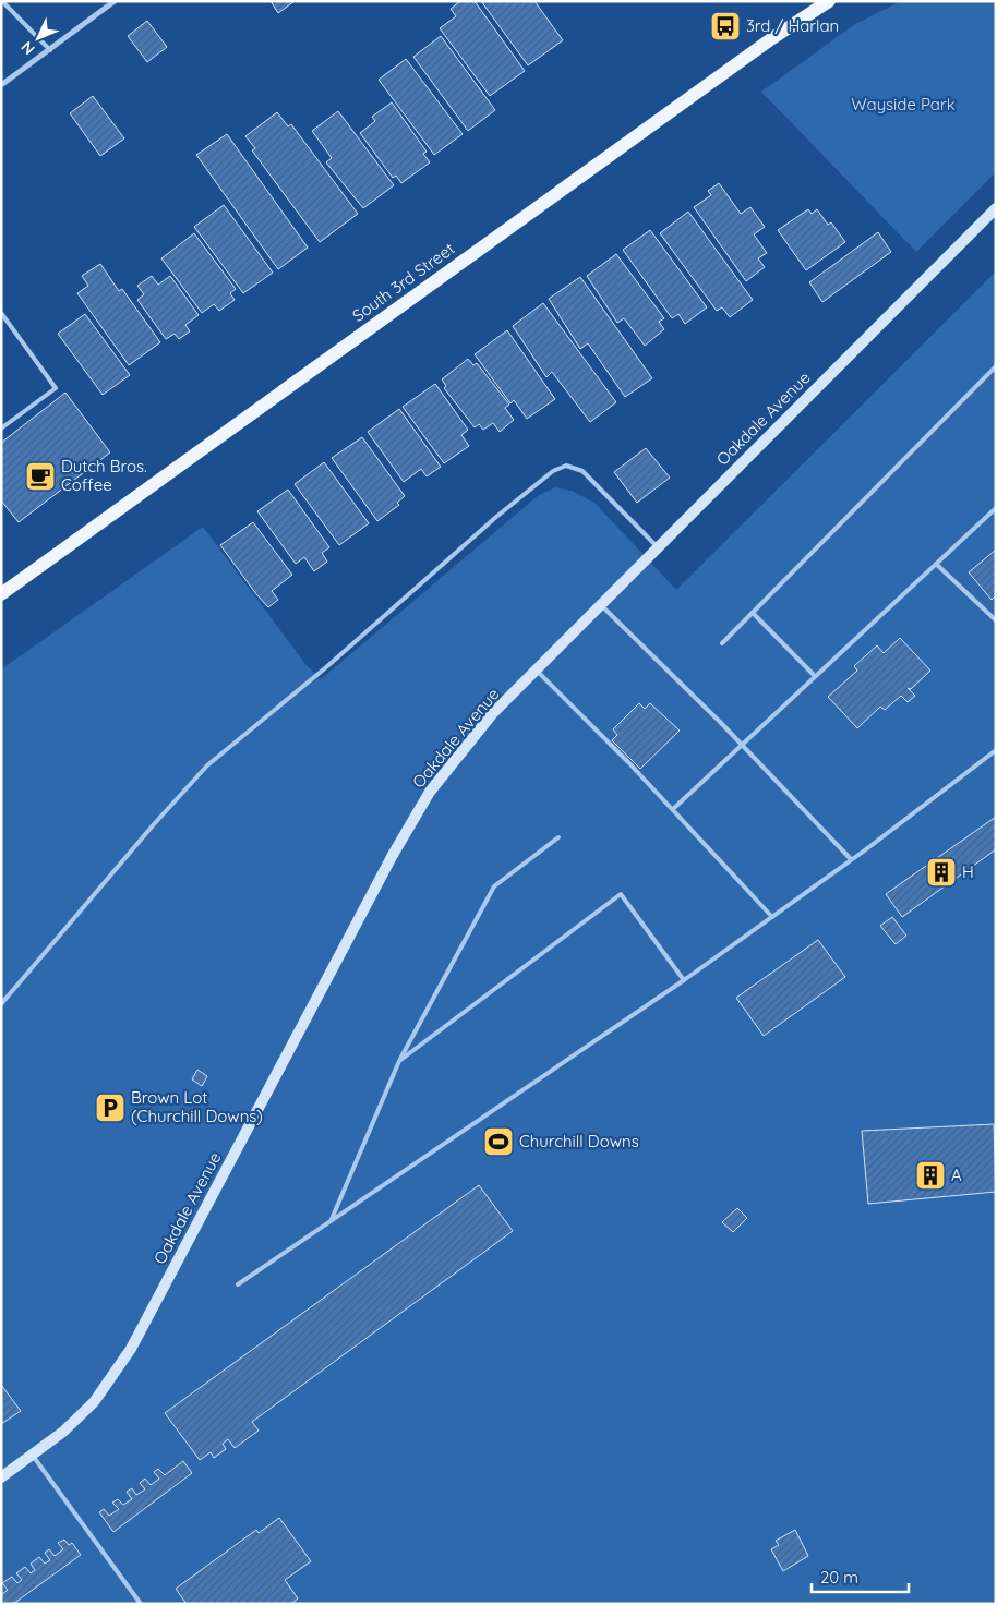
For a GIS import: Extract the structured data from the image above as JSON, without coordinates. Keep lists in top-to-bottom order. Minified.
{"streets":{"main road":["South 3rd Street","Oakdale Avenue"]},"parks":["Wayside Park"],"places":{"bus stop":["3rd / Harlan"],"cafe":["Dutch Bros. Coffee"],"building":["H","A"],"parking":["Brown Lot (Churchill Downs)"],"sports":["Churchill Downs"]},"scale_bar":"20 m","north":"bottom left"}
